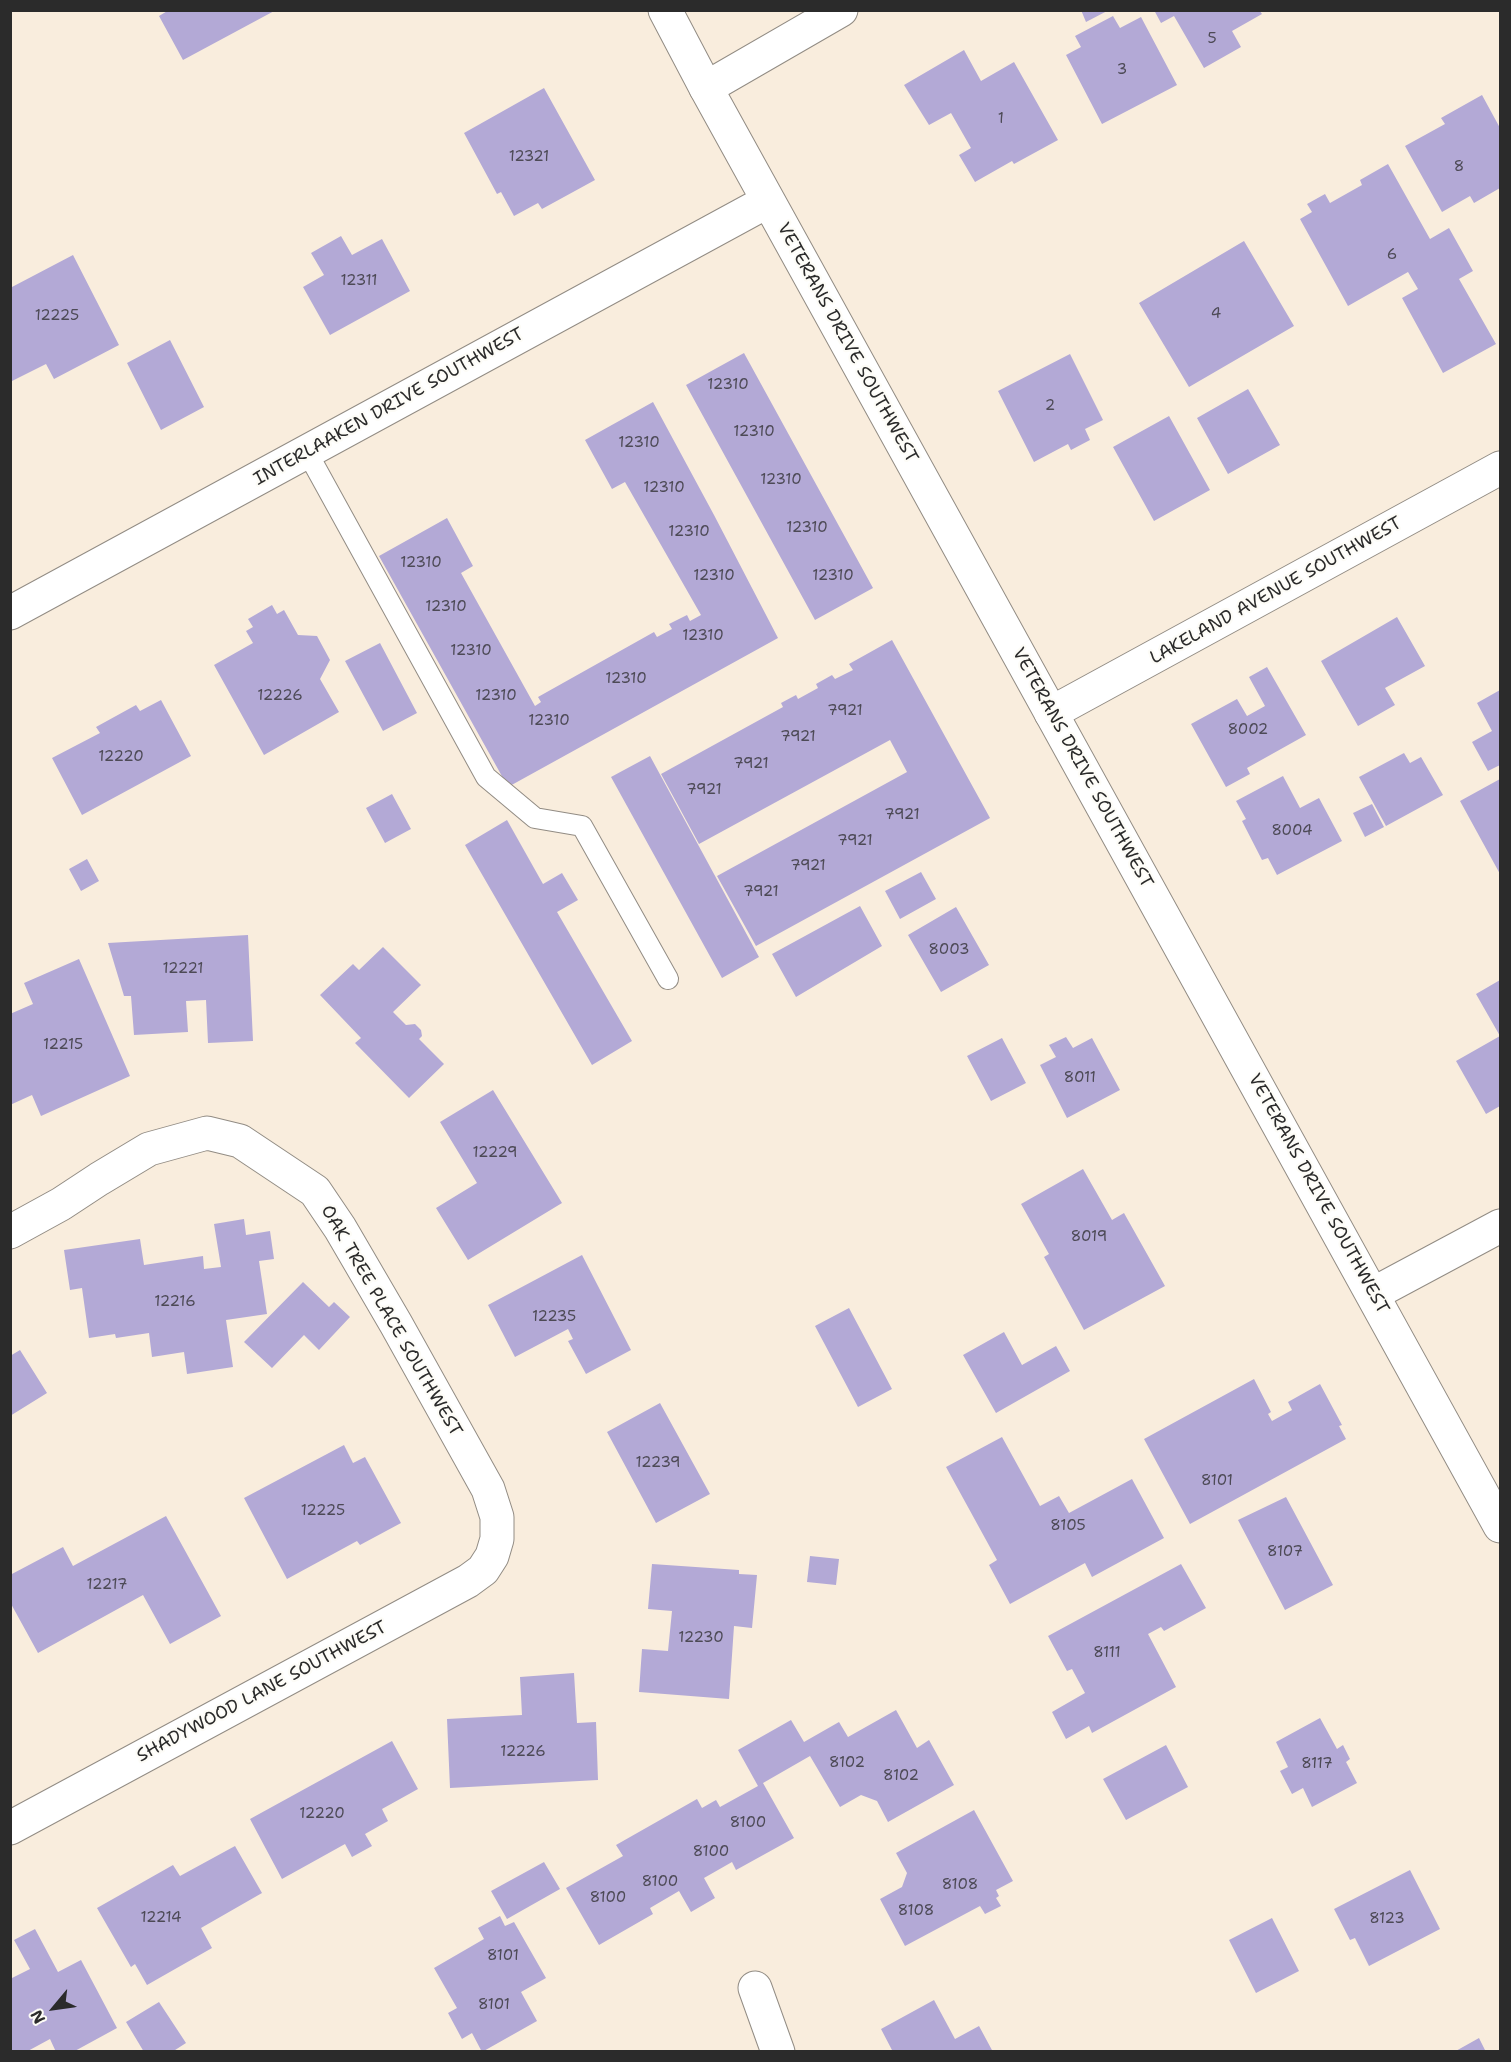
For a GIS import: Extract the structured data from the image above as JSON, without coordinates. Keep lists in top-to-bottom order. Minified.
{"streets":{"street":["VETERANS DRIVE SOUTHWEST","INTERLAAKEN DRIVE SOUTHWEST","LAKELAND AVENUE SOUTHWEST","OAK TREE PLACE SOUTHWEST","SHADYWOOD LANE SOUTHWEST"]},"crossings":[["VETERANS DRIVE SOUTHWEST","INTERLAAKEN DRIVE SOUTHWEST"],["VETERANS DRIVE SOUTHWEST","LAKELAND AVENUE SOUTHWEST"],["OAK TREE PLACE SOUTHWEST","SHADYWOOD LANE SOUTHWEST"]],"house_numbers":["5","3","1","12321","8","6","12311","4","12225","12310","2","12310","12310","12310","12310","12310","12310","12310","12310","12310","12310","12310","12310","12310","12226","12310","7921","12310","8002","7921","12220","7921","7921","7921","8004","7921","7921","7921","8003","12221","12215","8011","12229","8019","12216","12235","12239","8101","12225","8105","8107","12217","12230","8111","12226","8102","8117","8102","12220","8100","8100","8100","8108","8100","8108","12214","8123","8101","8101"],"north":"bottom left"}
